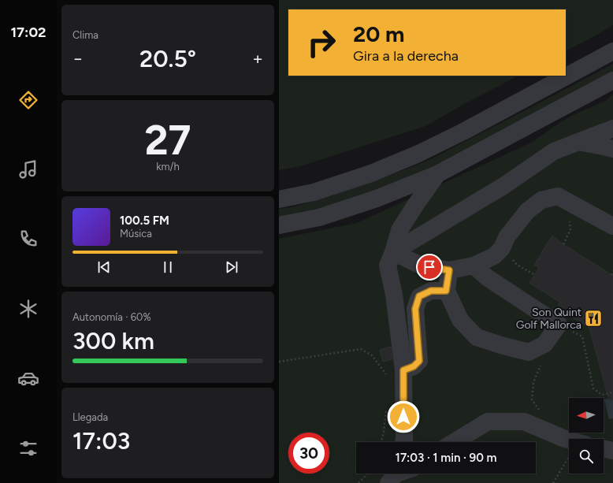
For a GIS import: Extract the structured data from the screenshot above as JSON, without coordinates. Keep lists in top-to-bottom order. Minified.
{"places":{"restaurant":["Son Quint Golf Mallorca"]},"north":"left","page":{"tabs":"17:02","tile":["Clima",["27","km/h"],["Autonomía · 60%","300 km"],["Llegada","17:03"]],"turn":["20 m","Gira a la derecha"],"heat":["−","20.5°","+"],"song":["100.5 FM","Música"],"limit":"30","trip":"17:03 · 1 min · 90 m"}}
